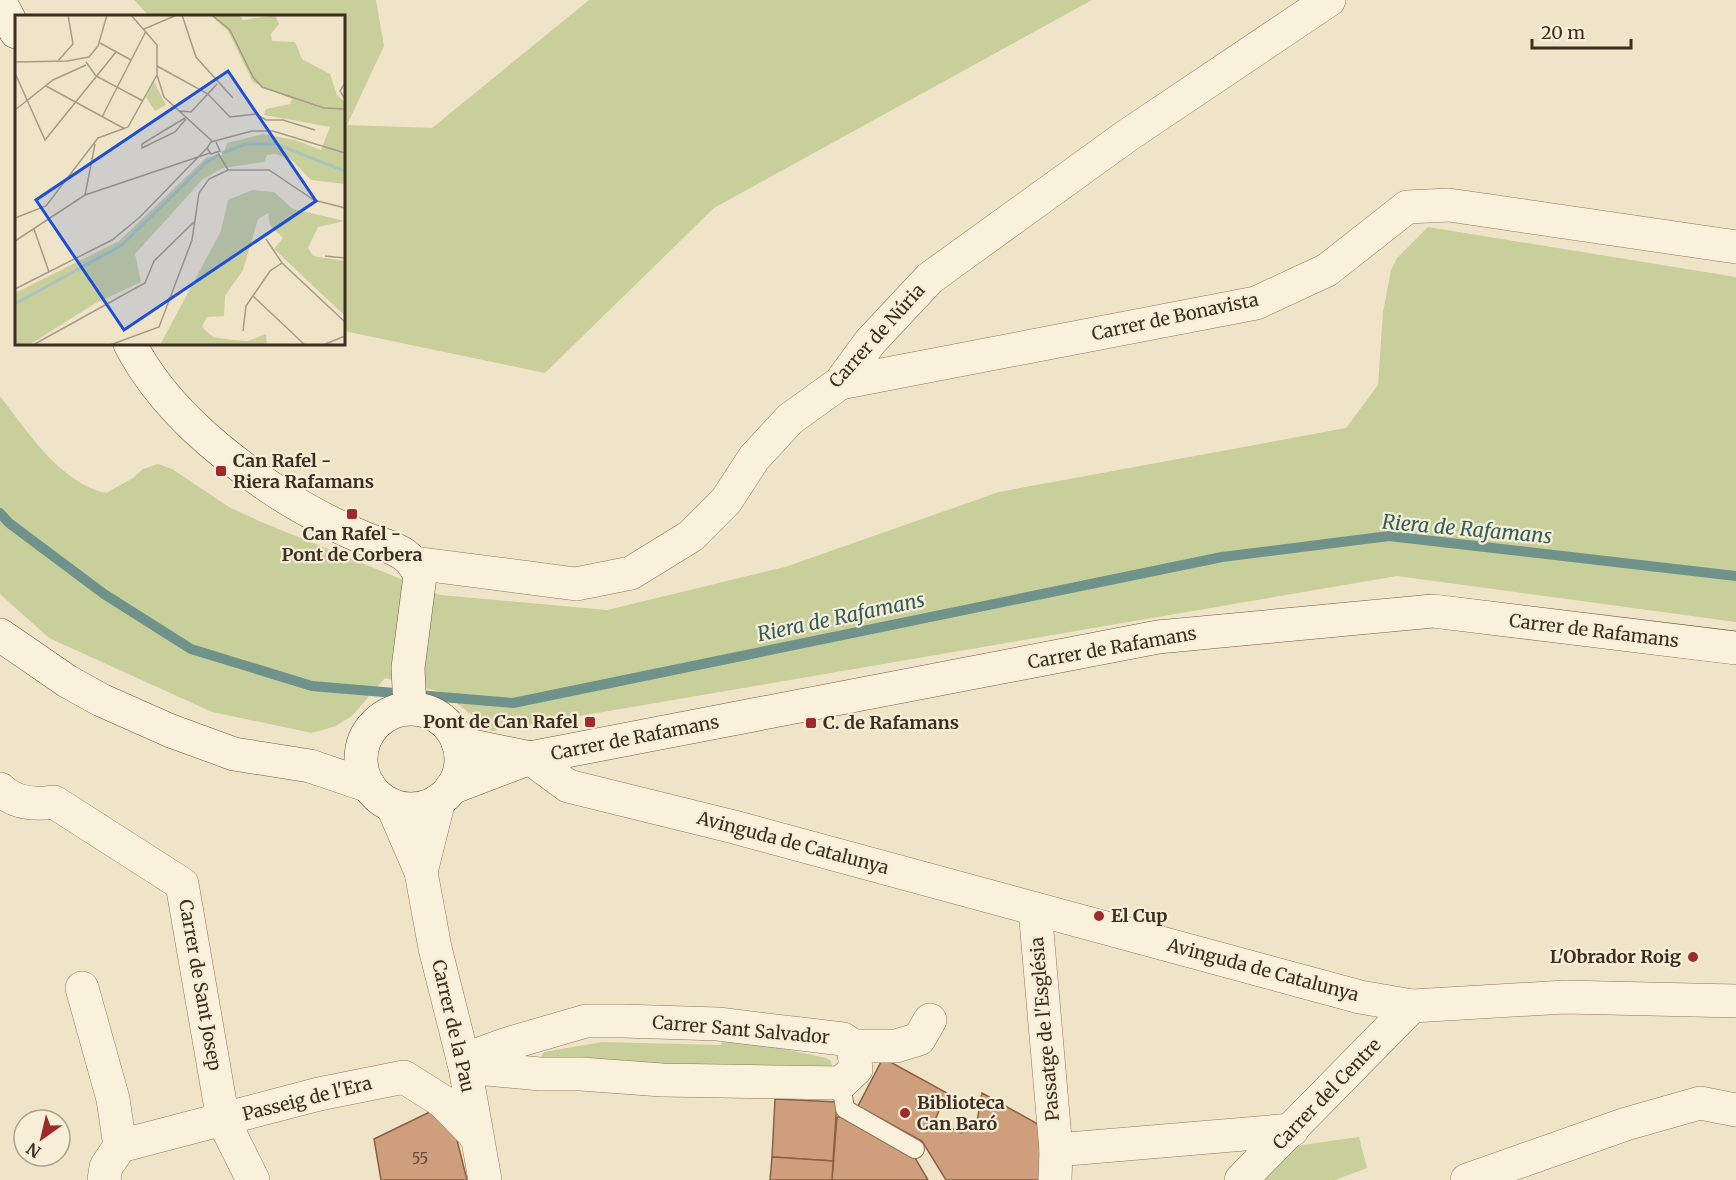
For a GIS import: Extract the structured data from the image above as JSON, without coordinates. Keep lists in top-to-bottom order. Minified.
{"streets":{"street":["Carrer de Bonavista","Carrer de Núria","Carrer de Rafamans","Avinguda de Catalunya","Carrer de Sant Josep","Carrer de la Pau","Passatge de l'Església","Carrer Sant Salvador","Carrer del Centre","Passeig de l'Era"]},"crossings":[["Carrer de Bonavista","Carrer de Núria"],["Carrer de Rafamans","Avinguda de Catalunya"],["Carrer de Rafamans","Carrer de la Pau"],["Avinguda de Catalunya","Passatge de l'Església"],["Avinguda de Catalunya","Carrer del Centre"],["Carrer de Sant Josep","Passeig de l'Era"],["Carrer de la Pau","Carrer Sant Salvador"],["Carrer de la Pau","Passeig de l'Era"],["Passatge de l'Església","Carrer del Centre"]],"water":["Riera de Rafamans"],"places":{"transit":["Can Rafel - Riera Rafamans","Can Rafel - Pont de Corbera","Pont de Can Rafel","C. de Rafamans"],"other":["El Cup","L'Obrador Roig","Biblioteca Can Baró"]},"house_numbers":["55"],"scale_bar":"20 m","north":"bottom left"}
